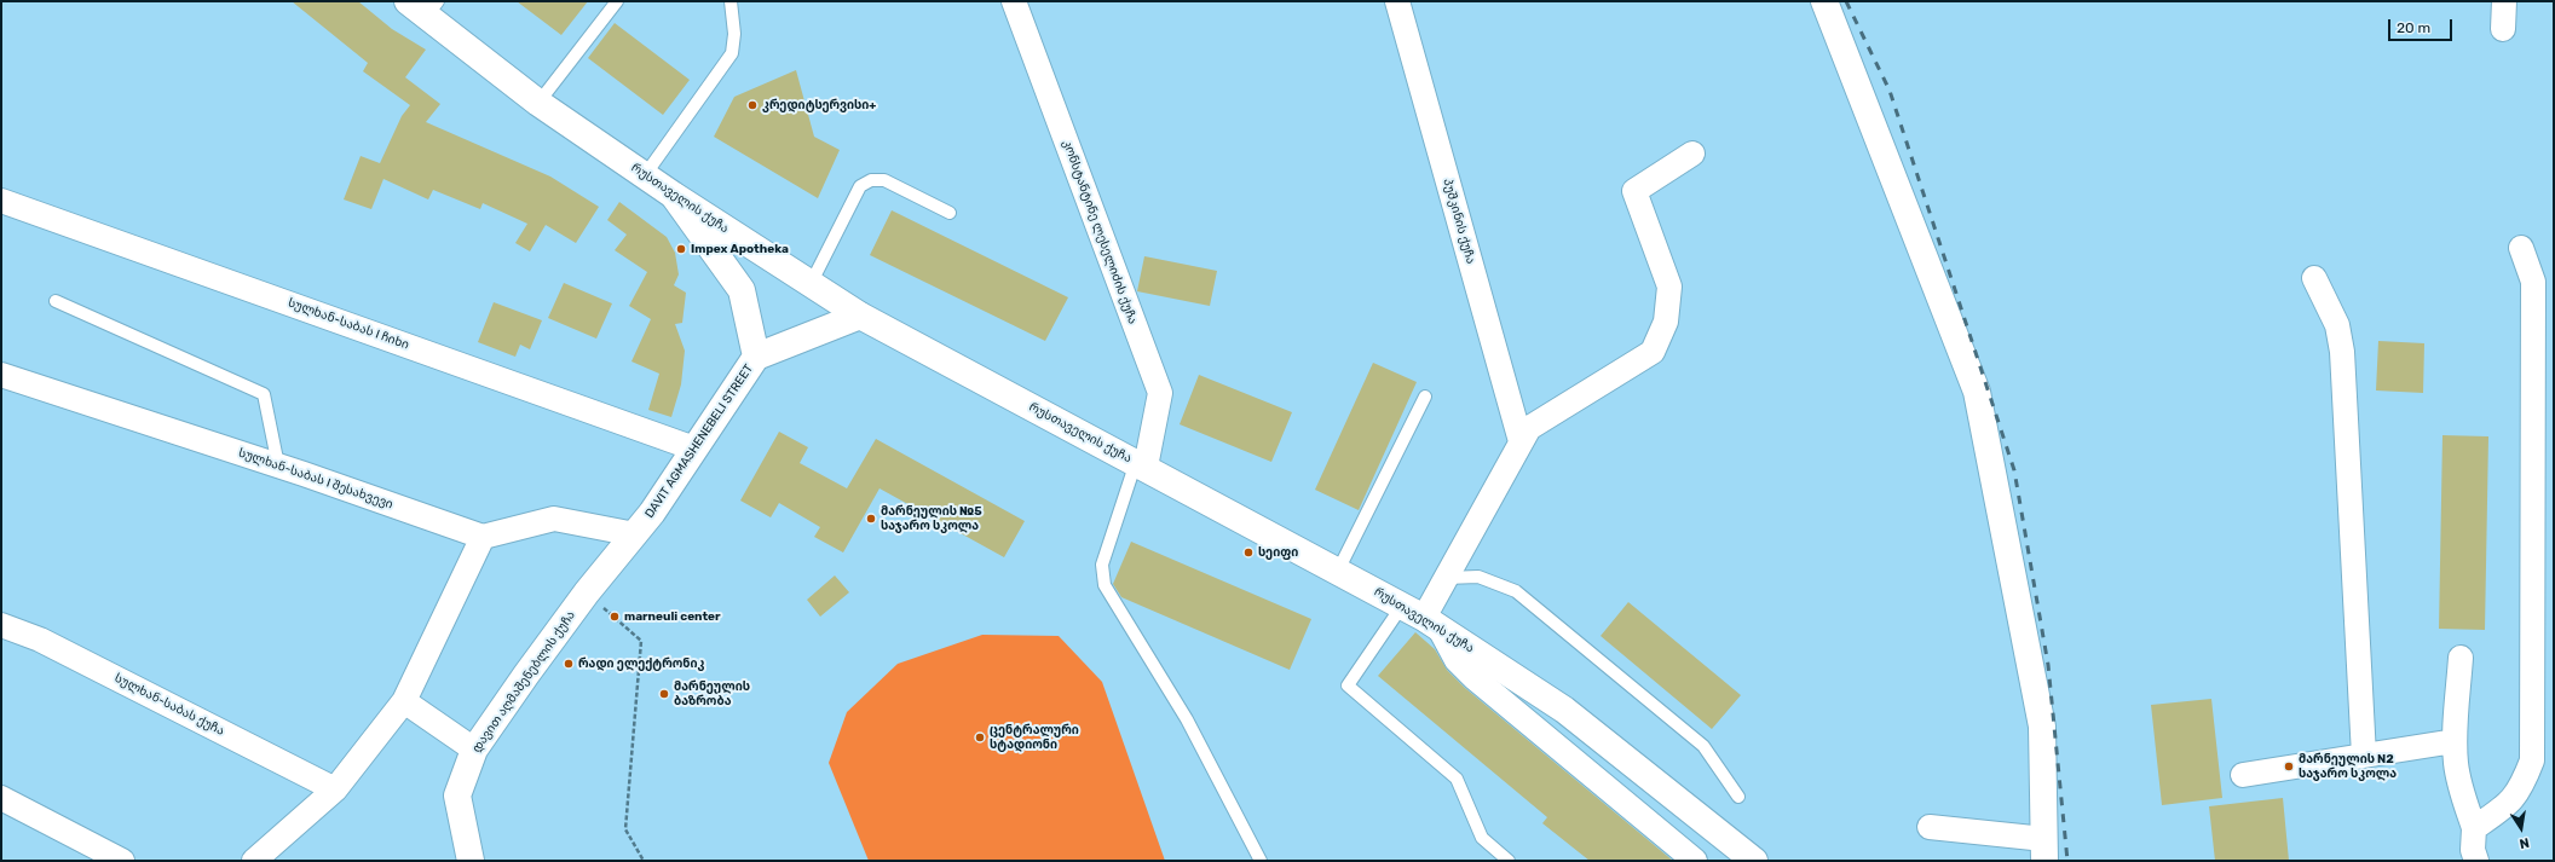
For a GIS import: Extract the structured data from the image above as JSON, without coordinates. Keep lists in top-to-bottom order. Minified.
{"streets":{"street":["რუსთაველის ქუჩა","პუშკინის ქუჩა","კონსტანტინე ლესელიძის ქუჩა","სულხან-საბას I ჩიხი","DAVIT AGMASHENEBELI STREET","სულხან-საბას I შესახვევი","დავით აღმაშენებლის ქუჩა","სულხან-საბას ქუჩა"]},"crossings":[["რუსთაველის ქუჩა","კონსტანტინე ლესელიძის ქუჩა"],["რუსთაველის ქუჩა","DAVIT AGMASHENEBELI STREET"],["სულხან-საბას I ჩიხი","DAVIT AGMASHENEBELI STREET"],["DAVIT AGMASHENEBELI STREET","დავით აღმაშენებლის ქუჩა"]],"places":["კრედიტსერვისი+","Impex Apotheka","მარნეულის №5 საჯარო სკოლა","სეიფი","marneuli center","რადი ელექტრონიკ","მარნეულის ბაზრობა","ცენტრალური სტადიონი","მარნეულის N2 საჯარო სკოლა"],"scale_bar":"20 m","north":"bottom"}
